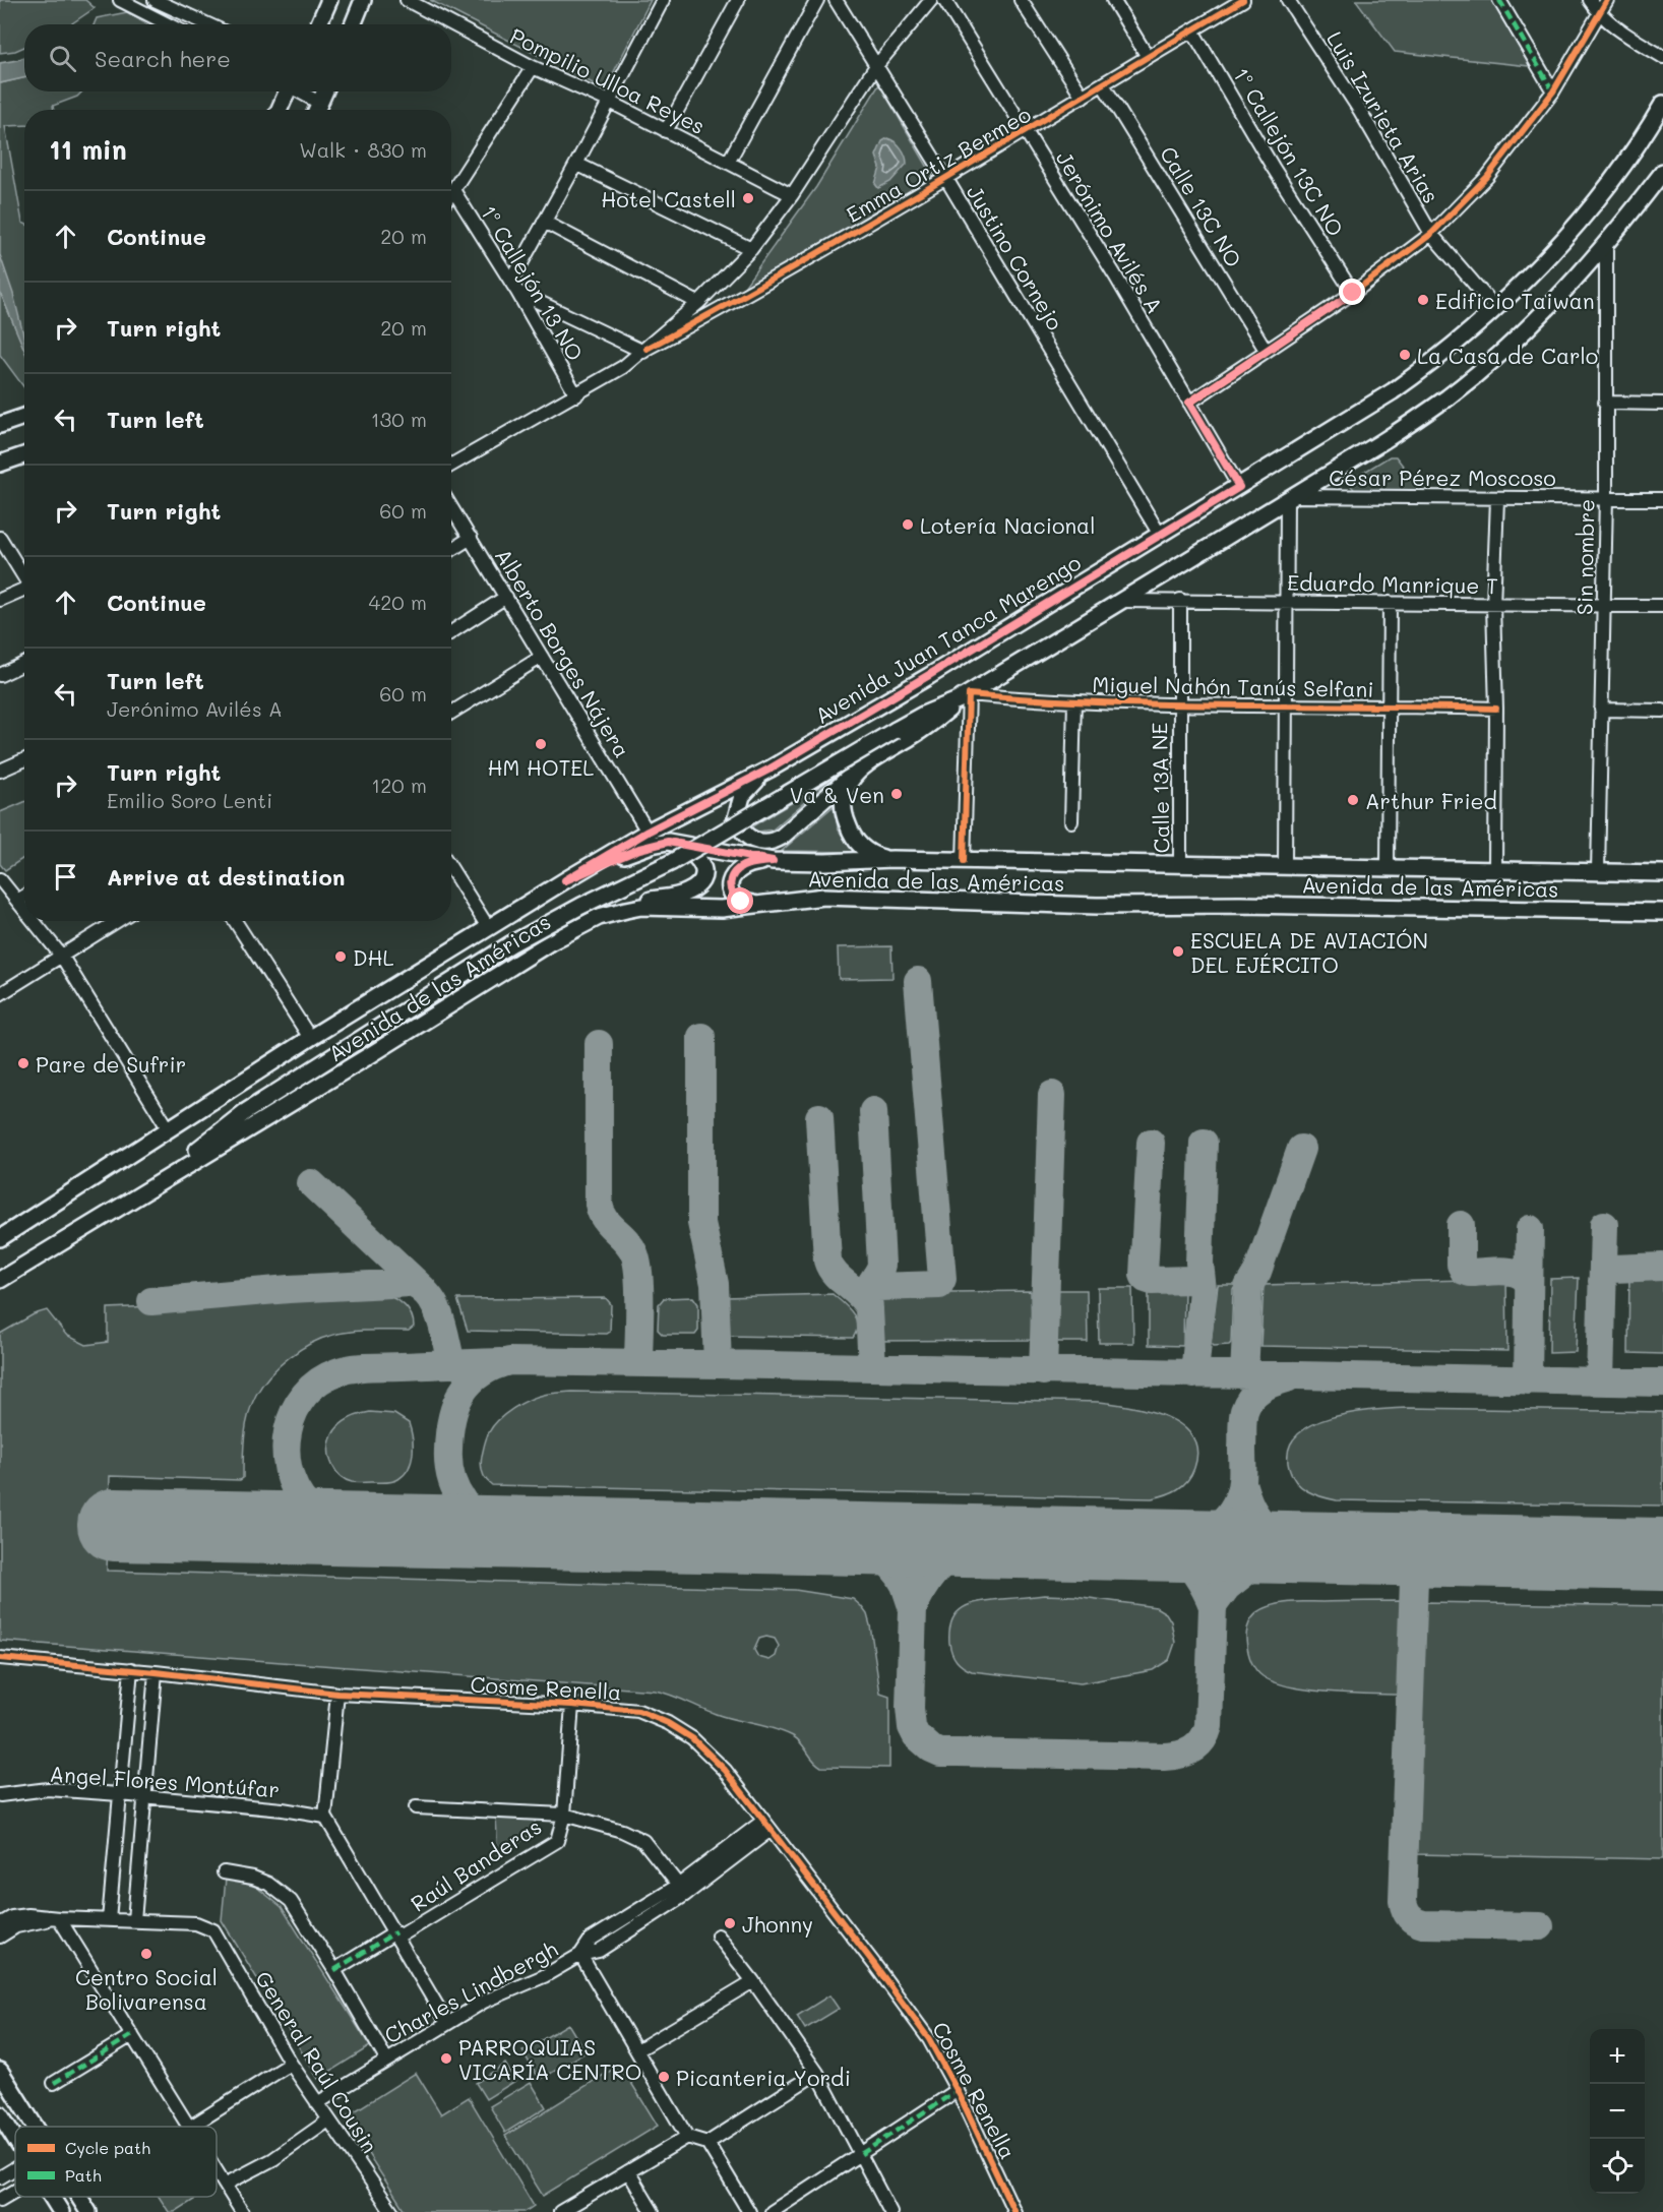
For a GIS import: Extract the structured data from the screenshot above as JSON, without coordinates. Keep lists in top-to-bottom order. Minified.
{"streets":{"main road":["Avenida Juan Tanca Marengo","Avenida de las Américas"],"street":["Pompilio Ulloa Reyes","Luis Izurieta Arias","1º Callejón 13C NO","Emma Ortiz Bermeo","Calle 13C NO","Jerónimo Avilés A","Justino Cornejo","1º Callejón 13 NO","César Pérez Moscoso","Sin nombre","Eduardo Manrique T","Alberto Borges Nájera","Miguel Nahón Tanús Selfani","Calle 13A NE","Cosme Renella","Angel Flores Montúfar","Raúl Banderas","Charles Lindbergh","General Raúl Cousin"]},"crossings":[["Luis Izurieta Arias","Avenida Juan Tanca Marengo"],["1º Callejón 13C NO","Emma Ortiz Bermeo"],["Emma Ortiz Bermeo","Calle 13C NO"],["Emma Ortiz Bermeo","Jerónimo Avilés A"],["Emma Ortiz Bermeo","Justino Cornejo"],["Jerónimo Avilés A","Avenida Juan Tanca Marengo"],["Justino Cornejo","Avenida Juan Tanca Marengo"],["César Pérez Moscoso","Sin nombre"],["Sin nombre","Eduardo Manrique T"],["Sin nombre","Avenida de las Américas"],["Eduardo Manrique T","Calle 13A NE"],["Avenida Juan Tanca Marengo","Alberto Borges Nájera"],["Avenida Juan Tanca Marengo","Avenida de las Américas"],["Alberto Borges Nájera","Avenida de las Américas"],["Miguel Nahón Tanús Selfani","Calle 13A NE"],["Miguel Nahón Tanús Selfani","Avenida de las Américas"],["Calle 13A NE","Avenida de las Américas"],["Cosme Renella","Raúl Banderas"],["Cosme Renella","Charles Lindbergh"],["Charles Lindbergh","General Raúl Cousin"]],"places":["Hotel Castell","Edificio Taiwan","La Casa de Carlo","Lotería Nacional","HM HOTEL","Va & Ven","Arthur Fried","ESCUELA DE AVIACIÓN DEL EJÉRCITO","DHL","Pare de Sufrir","Jhonny","Centro Social Bolivarensa","PARROQUIAS VICARÍA CENTRO","Picanteria Yordi"],"legend":["Cycle path","Path"],"page":{"search":"Search here","heading":["11 min","Walk · 830 m"],"list":[["Continue","20 m"],["Turn right","20 m"],["Turn left","130 m"],["Turn right","60 m"],["Continue","420 m"],["Turn left","Jerónimo Avilés A","60 m"],["Turn right","Emilio Soro Lenti","120 m"],"Arrive at destination"],"map_buttons":["+","−"]}}
